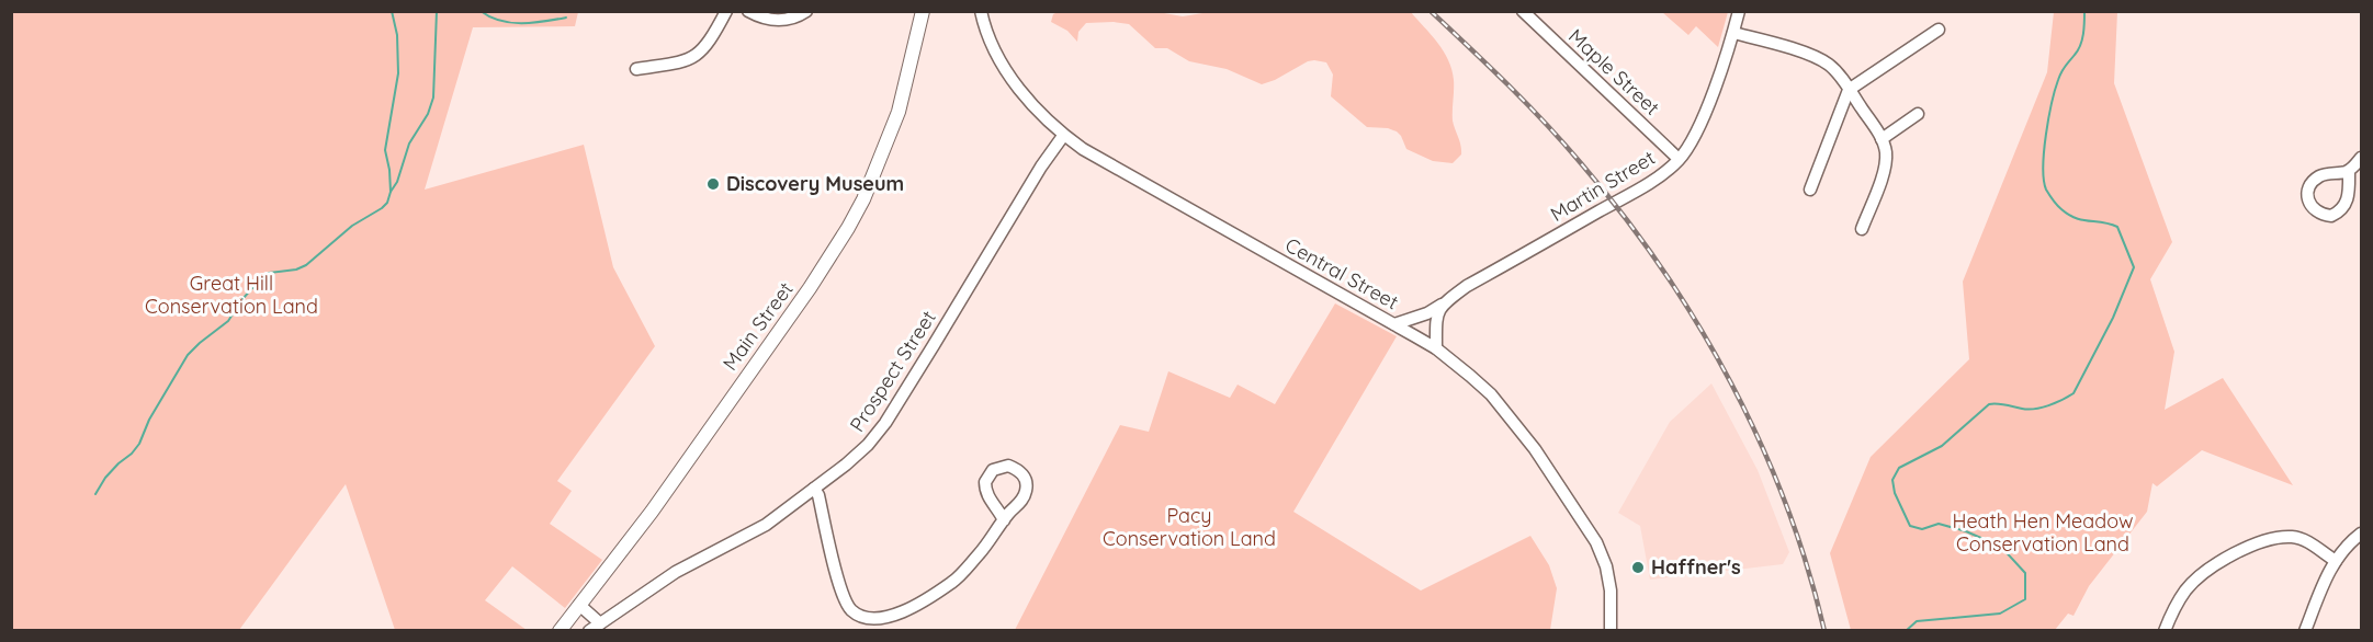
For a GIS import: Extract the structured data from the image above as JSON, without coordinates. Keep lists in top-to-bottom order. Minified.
{"streets":{"main road":["Main Street"],"street":["Maple Street","Martin Street","Central Street","Prospect Street"]},"crossings":[["Maple Street","Martin Street"],["Martin Street","Central Street"],["Central Street","Prospect Street"]],"parks":["Great Hill Conservation Land","Pacy Conservation Land","Heath Hen Meadow Conservation Land"],"places":["Discovery Museum","Haffner's"]}
